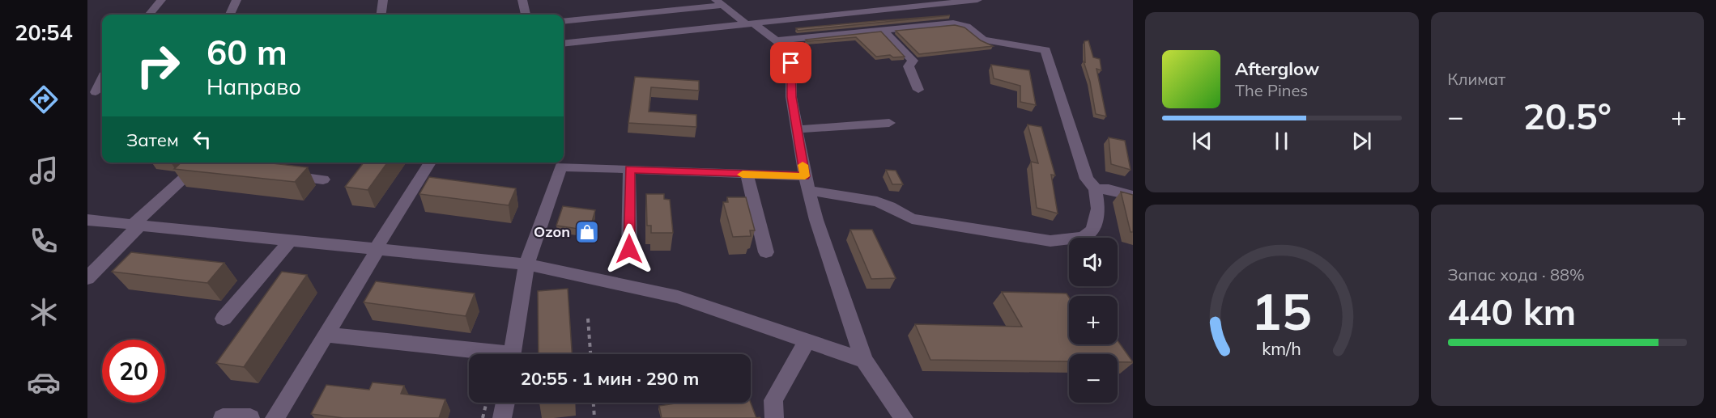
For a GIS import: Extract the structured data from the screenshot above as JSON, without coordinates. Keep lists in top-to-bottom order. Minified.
{"places":{"shop":["Ozon"]},"page":{"tabs":"20:54","tile":["Климат",["Запас хода · 88%","440 km"]],"turn":["60 m","Направо"],"song":["Afterglow","The Pines"],"heat":["−","20.5°","+"],"then":"Затем","map_buttons":["+","−"],"limit":"20","trip":"20:55 · 1 мин · 290 m","gauge":["15","km/h"]}}
